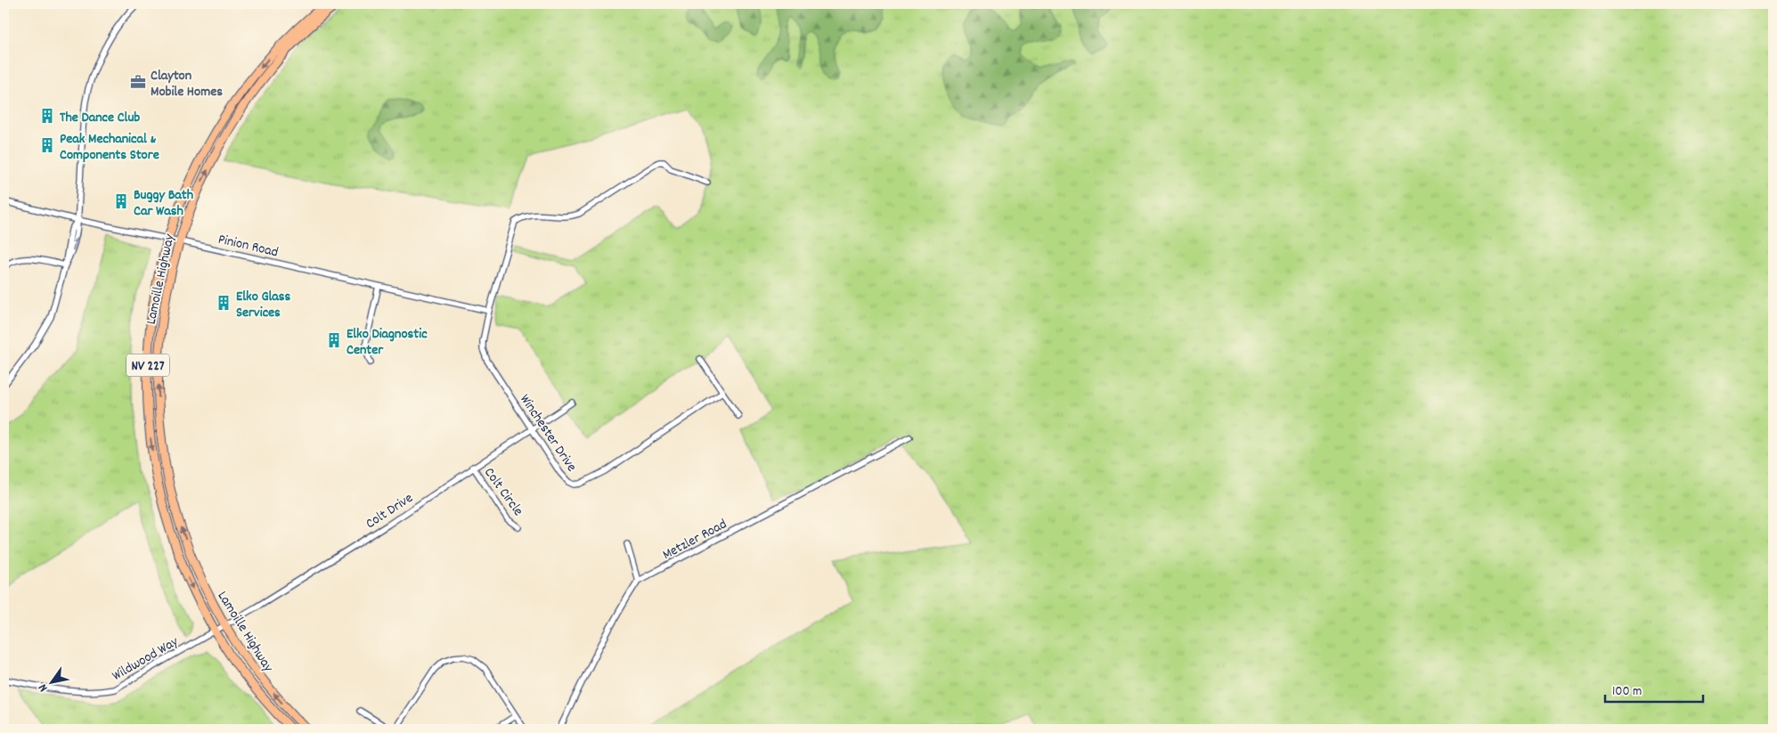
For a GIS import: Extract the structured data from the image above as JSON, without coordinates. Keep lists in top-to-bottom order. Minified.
{"streets":{"main road":["Lamoille Highway","NV 227"],"street":["Pinion Road","Winchester Drive","Colt Circle","Colt Drive","Metzler Road","Wildwood Way"]},"crossings":[["Pinion Road","Lamoille Highway"],["Pinion Road","Winchester Drive"],["Lamoille Highway","Colt Drive"],["Lamoille Highway","Wildwood Way"],["Winchester Drive","Colt Drive"],["Colt Circle","Colt Drive"],["Colt Drive","Wildwood Way"]],"places":{"office":["Clayton Mobile Homes"],"building":["The Dance Club","Peak Mechanical & Components Store","Buggy Bath Car Wash","Elko Glass Services","Elko Diagnostic Center"]},"scale_bar":"100 m","north":"bottom left"}
